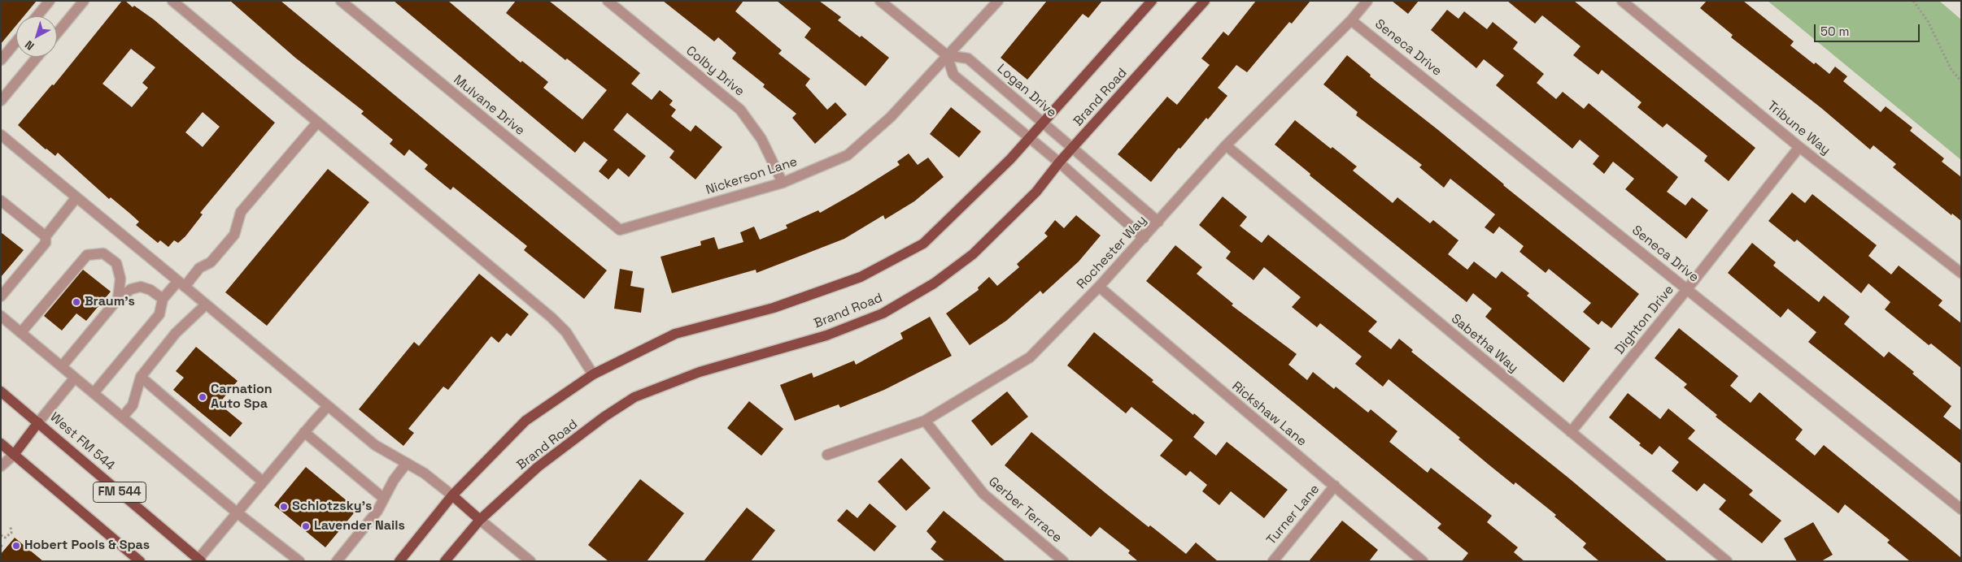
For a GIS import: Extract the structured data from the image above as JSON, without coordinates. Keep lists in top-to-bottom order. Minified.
{"streets":{"main road":["Brand Road","West FM 544","FM 544"],"street":["Seneca Drive","Colby Drive","Logan Drive","Mulvane Drive","Tribune Way","Nickerson Lane","Rochester Way","Dighton Drive","Sabetha Way","Rickshaw Lane","Gerber Terrace","Turner Lane"]},"crossings":[["Seneca Drive","Rochester Way"],["Seneca Drive","Dighton Drive"],["Colby Drive","Nickerson Lane"],["Logan Drive","Brand Road"],["Logan Drive","Nickerson Lane"],["Logan Drive","Rochester Way"],["Mulvane Drive","Nickerson Lane"],["Tribune Way","Dighton Drive"],["Rochester Way","Sabetha Way"],["Rochester Way","Rickshaw Lane"],["Rochester Way","Gerber Terrace"],["Dighton Drive","Sabetha Way"],["Rickshaw Lane","Turner Lane"]],"places":["Braum's","Carnation Auto Spa","Schlotzsky's","Lavender Nails","Hobert Pools & Spas"],"scale_bar":"50 m","north":"bottom left"}
